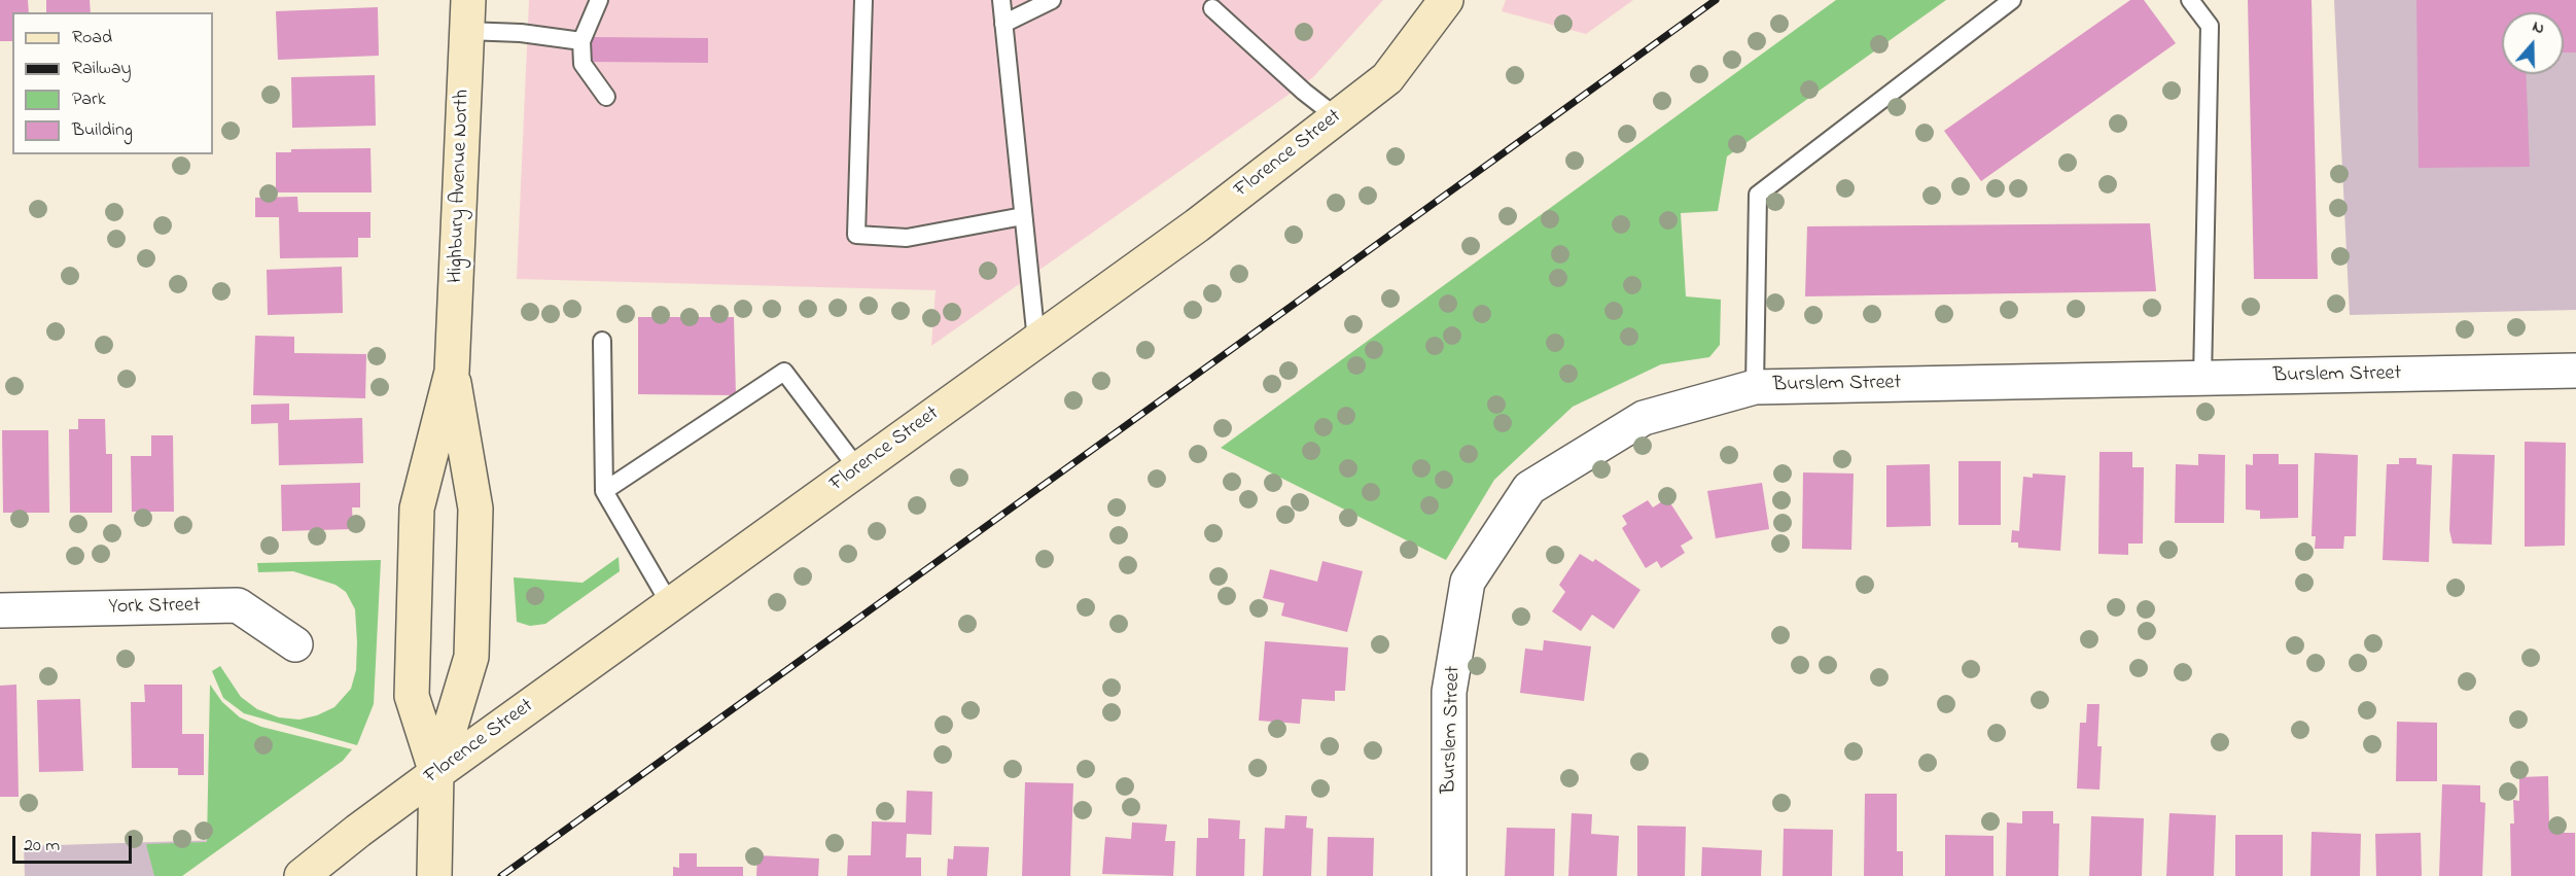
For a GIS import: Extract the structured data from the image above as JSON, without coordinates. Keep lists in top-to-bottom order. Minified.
{"streets":{"main road":["Florence Street","Highbury Avenue North"],"street":["Burslem Street","York Street"]},"crossings":[["Florence Street","Highbury Avenue North"]],"legend":["Road","Railway","Park","Building"],"scale_bar":"20 m","north":"top"}
